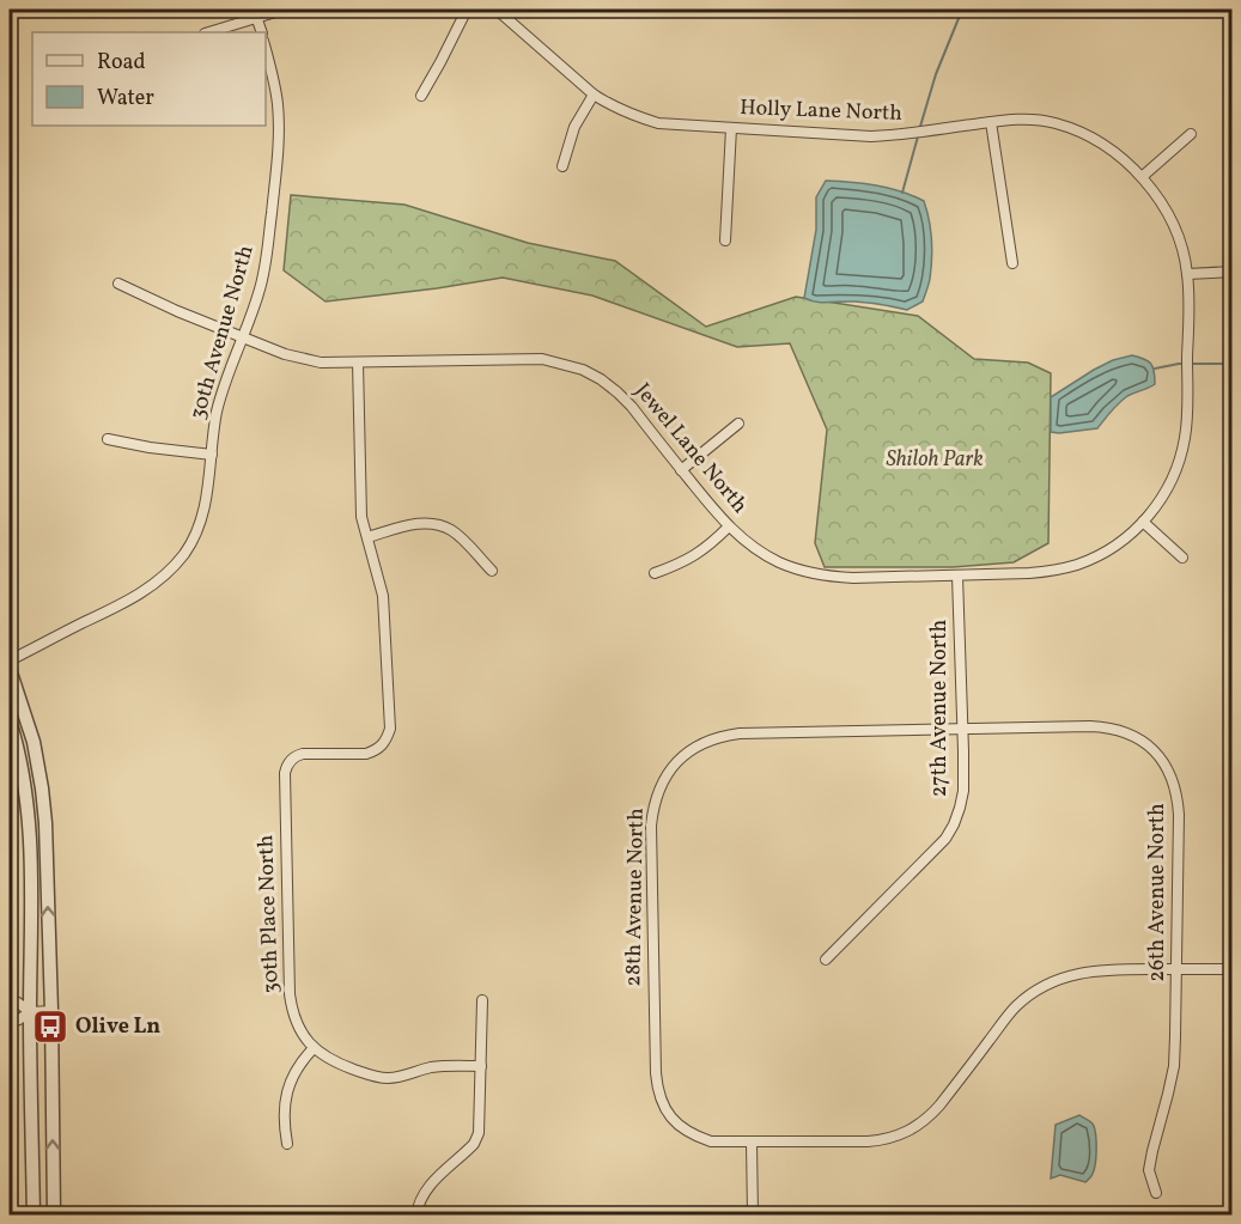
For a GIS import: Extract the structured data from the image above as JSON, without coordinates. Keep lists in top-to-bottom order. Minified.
{"streets":{"street":["Holly Lane North","30th Avenue North","Jewel Lane North","27th Avenue North","26th Avenue North","28th Avenue North","30th Place North"]},"crossings":[["Holly Lane North","Jewel Lane North"],["30th Avenue North","Jewel Lane North"],["Jewel Lane North","27th Avenue North"],["27th Avenue North","26th Avenue North"],["27th Avenue North","28th Avenue North"],["26th Avenue North","28th Avenue North"]],"parks":["Shiloh Park"],"places":{"bus stop":["Olive Ln"]},"legend":["Road","Water"]}
